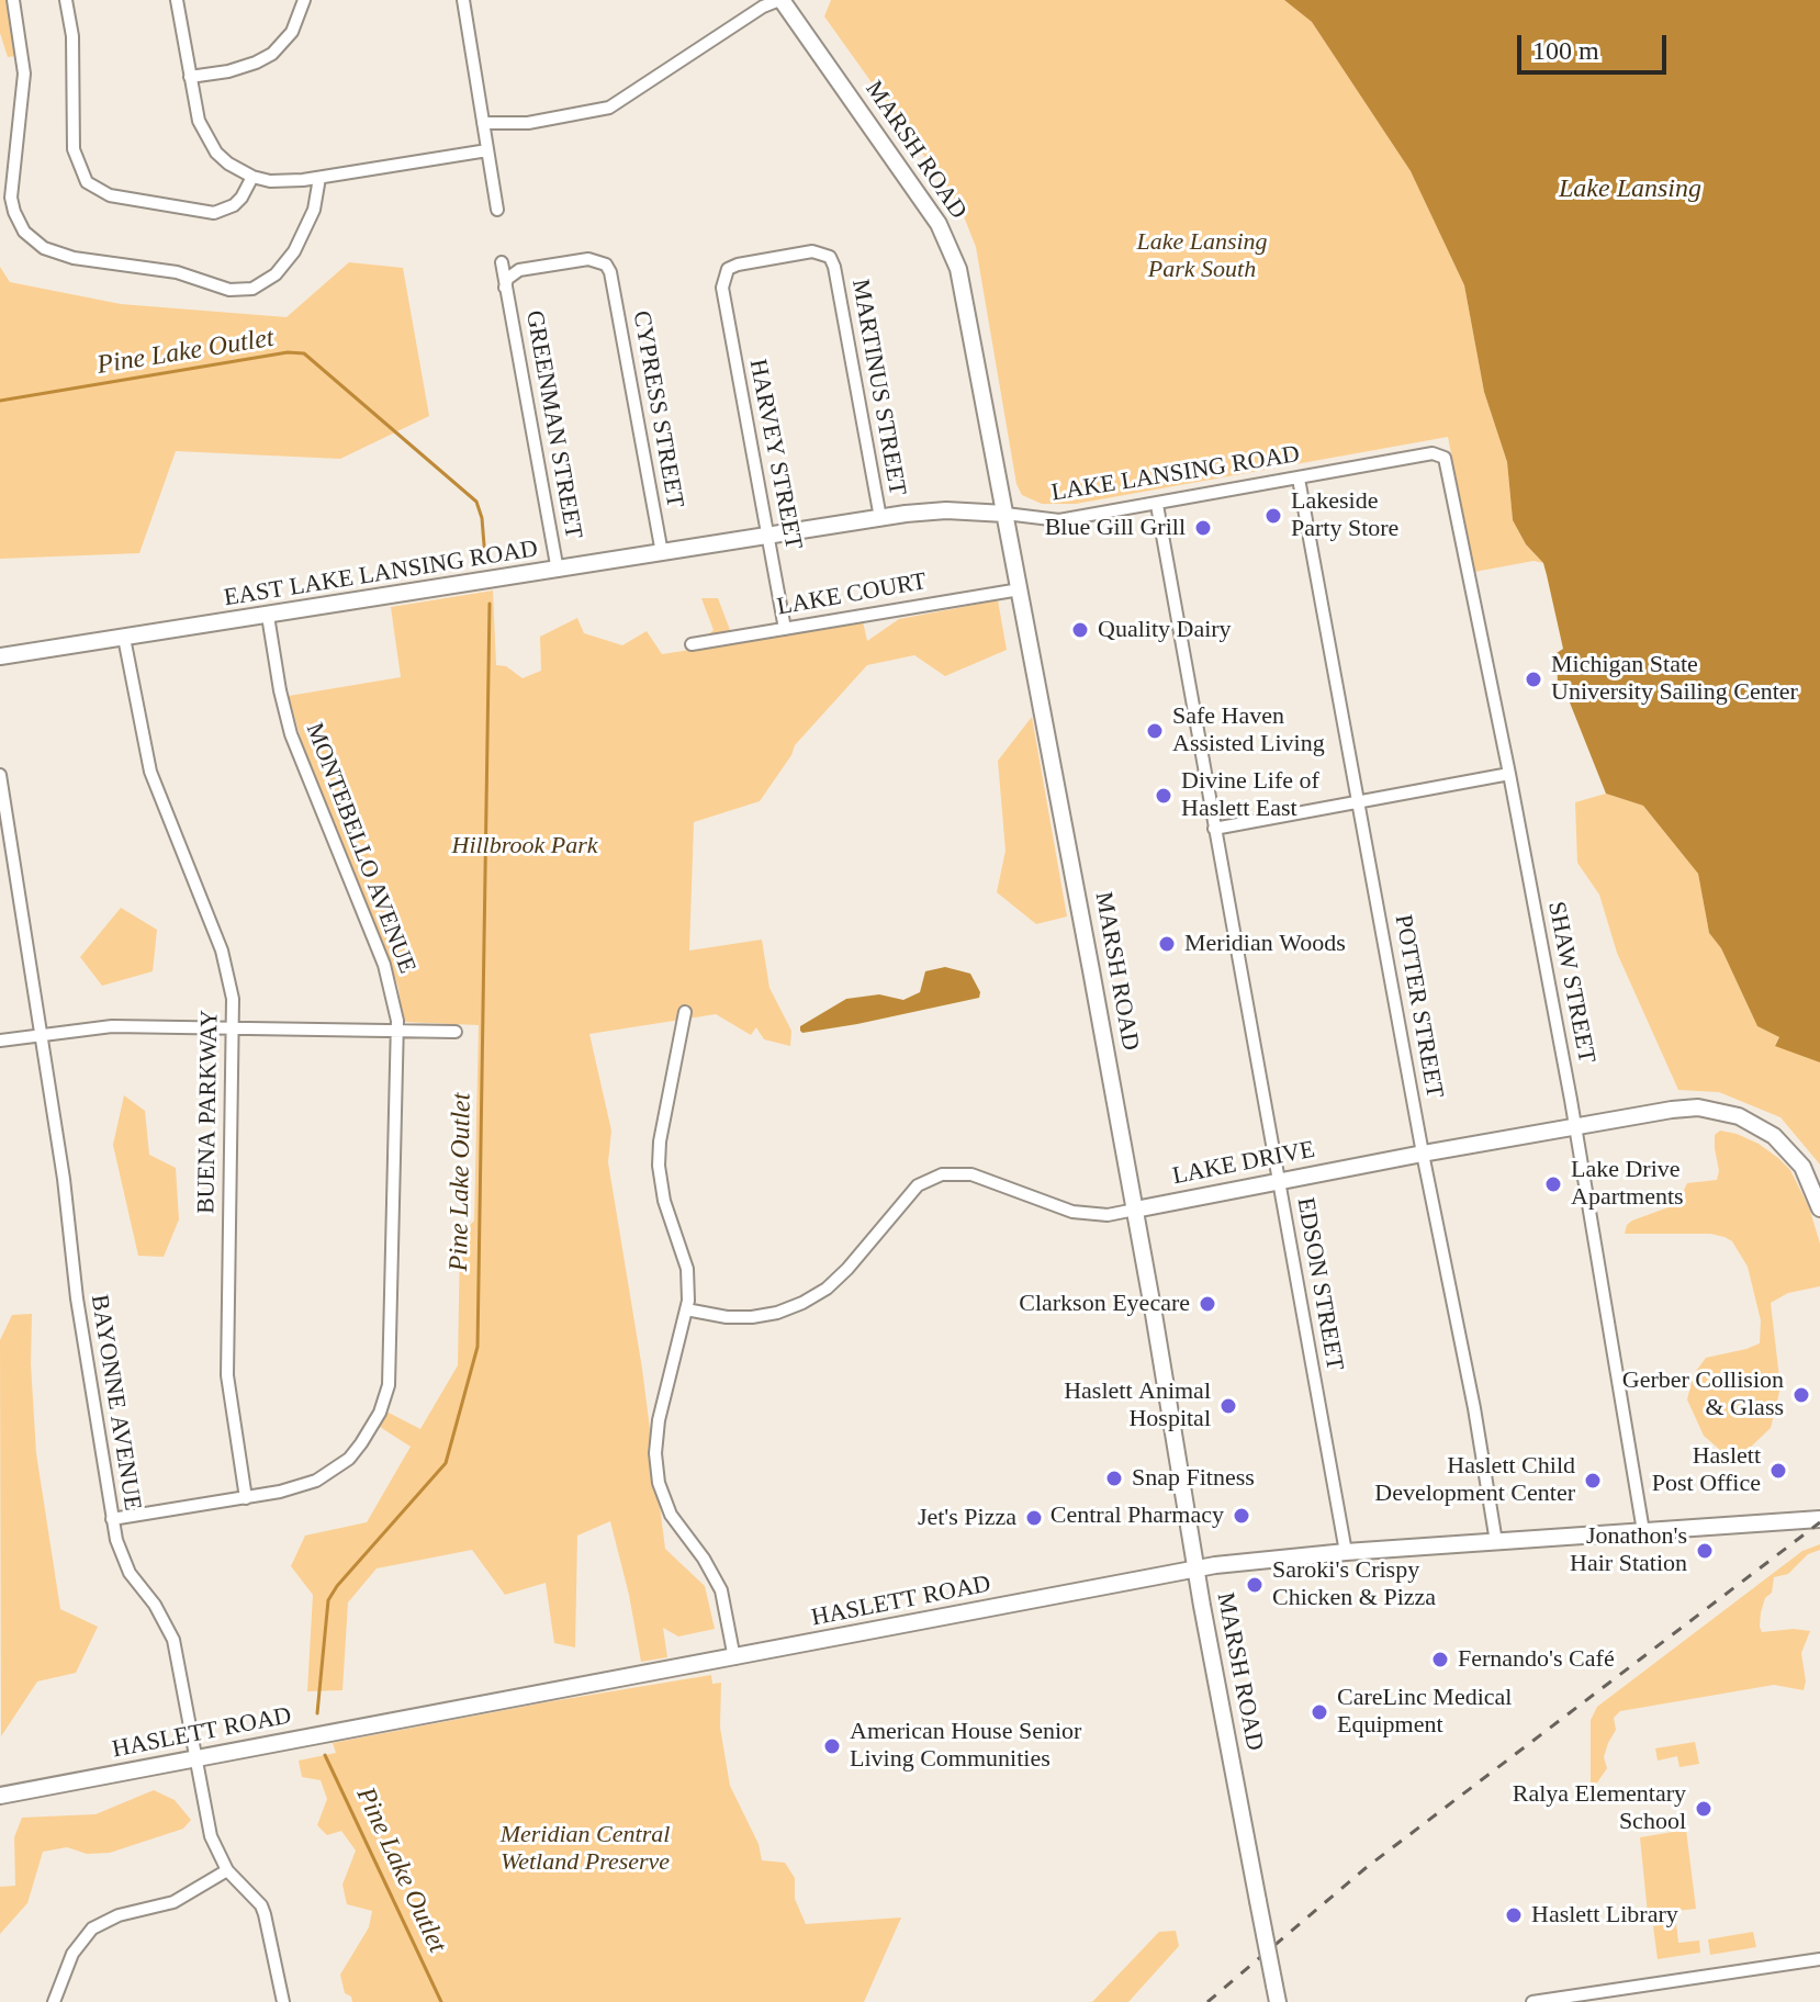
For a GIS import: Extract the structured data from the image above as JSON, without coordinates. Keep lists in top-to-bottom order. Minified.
{"streets":{"main road":["MARSH ROAD","LAKE LANSING ROAD","EAST LAKE LANSING ROAD","LAKE DRIVE","HASLETT ROAD"],"street":["MARTINUS STREET","CYPRESS STREET","GREENMAN STREET","HARVEY STREET","LAKE COURT","MONTEBELLO AVENUE","SHAW STREET","POTTER STREET","BUENA PARKWAY","EDSON STREET","BAYONNE AVENUE"]},"crossings":[["MARSH ROAD","LAKE LANSING ROAD"],["MARSH ROAD","LAKE COURT"],["MARSH ROAD","LAKE DRIVE"],["MARSH ROAD","HASLETT ROAD"],["MARTINUS STREET","HARVEY STREET"],["MARTINUS STREET","LAKE LANSING ROAD"],["CYPRESS STREET","GREENMAN STREET"],["CYPRESS STREET","EAST LAKE LANSING ROAD"],["GREENMAN STREET","EAST LAKE LANSING ROAD"],["HARVEY STREET","LAKE LANSING ROAD"],["HARVEY STREET","EAST LAKE LANSING ROAD"],["HARVEY STREET","LAKE COURT"],["LAKE LANSING ROAD","EAST LAKE LANSING ROAD"],["LAKE LANSING ROAD","SHAW STREET"],["LAKE LANSING ROAD","POTTER STREET"],["LAKE LANSING ROAD","EDSON STREET"],["EAST LAKE LANSING ROAD","MONTEBELLO AVENUE"],["EAST LAKE LANSING ROAD","BUENA PARKWAY"],["MONTEBELLO AVENUE","BUENA PARKWAY"],["MONTEBELLO AVENUE","BAYONNE AVENUE"],["SHAW STREET","LAKE DRIVE"],["SHAW STREET","HASLETT ROAD"],["POTTER STREET","LAKE DRIVE"],["POTTER STREET","HASLETT ROAD"],["LAKE DRIVE","EDSON STREET"],["EDSON STREET","HASLETT ROAD"],["BAYONNE AVENUE","HASLETT ROAD"]],"water":["Lake Lansing","Pine Lake Outlet"],"parks":["Lake Lansing Park South","Hillbrook Park","Meridian Central Wetland Preserve"],"places":["Lakeside Party Store","Blue Gill Grill","Quality Dairy","Michigan State University Sailing Center","Safe Haven Assisted Living","Divine Life of Haslett East","Meridian Woods","Lake Drive Apartments","Clarkson Eyecare","Gerber Collision & Glass","Haslett Animal Hospital","Haslett Post Office","Snap Fitness","Haslett Child Development Center","Central Pharmacy","Jet's Pizza","Jonathon's Hair Station","Saroki's Crispy Chicken & Pizza","Fernando's Café","CareLinc Medical Equipment","American House Senior Living Communities","Ralya Elementary School","Haslett Library"],"scale_bar":"100 m"}
